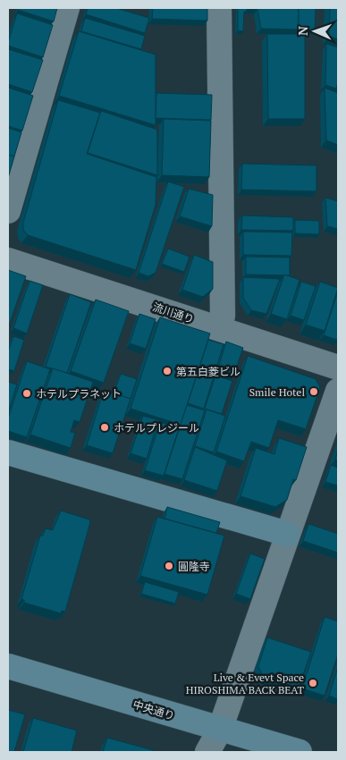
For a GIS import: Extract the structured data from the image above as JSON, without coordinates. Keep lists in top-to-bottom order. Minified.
{"streets":{"street":["流川通り","中央通り"]},"places":["第五白菱ビル","Smile Hotel","ホテルプラネット","ホテルプレジール","圓隆寺","Live & Evevt Space HIROSHIMA BACK BEAT"],"north":"left"}
